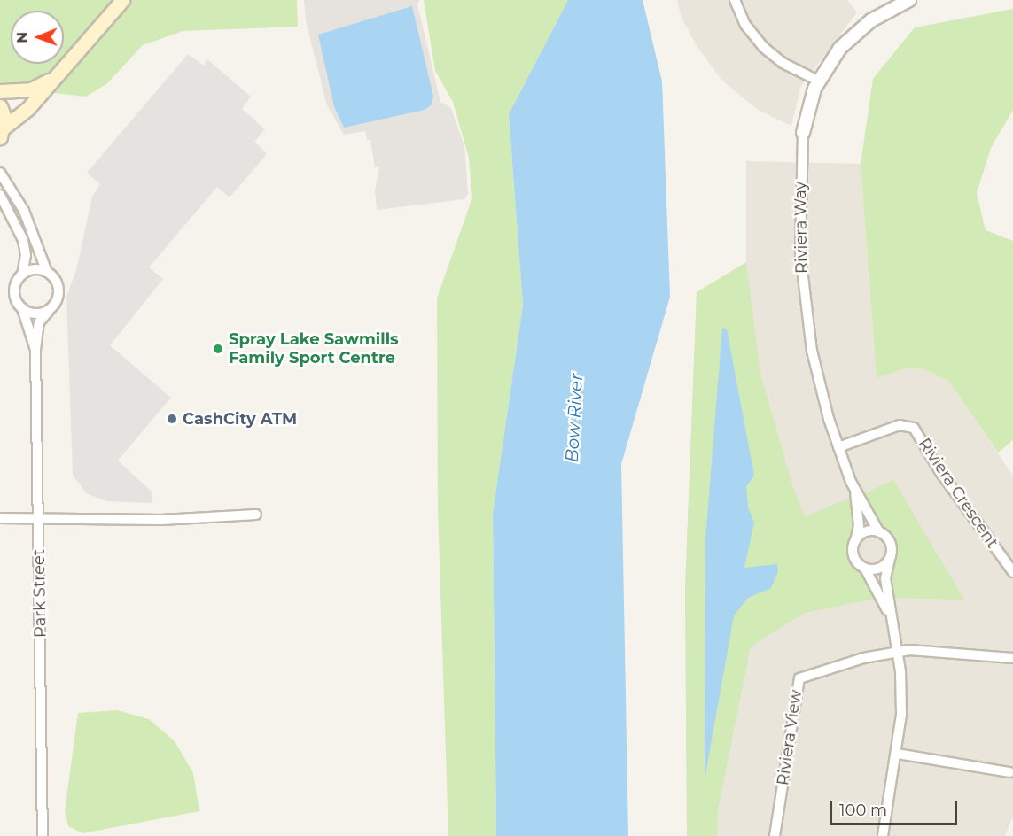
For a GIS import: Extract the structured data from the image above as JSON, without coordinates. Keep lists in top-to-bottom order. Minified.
{"streets":{"street":["Riviera Way","Riviera Crescent","Park Street","Riviera View"]},"crossings":[["Riviera Way","Riviera Crescent"],["Riviera Way","Riviera View"]],"water":["Bow River"],"places":["Spray Lake Sawmills Family Sport Centre","CashCity ATM"],"scale_bar":"100 m","north":"left"}
